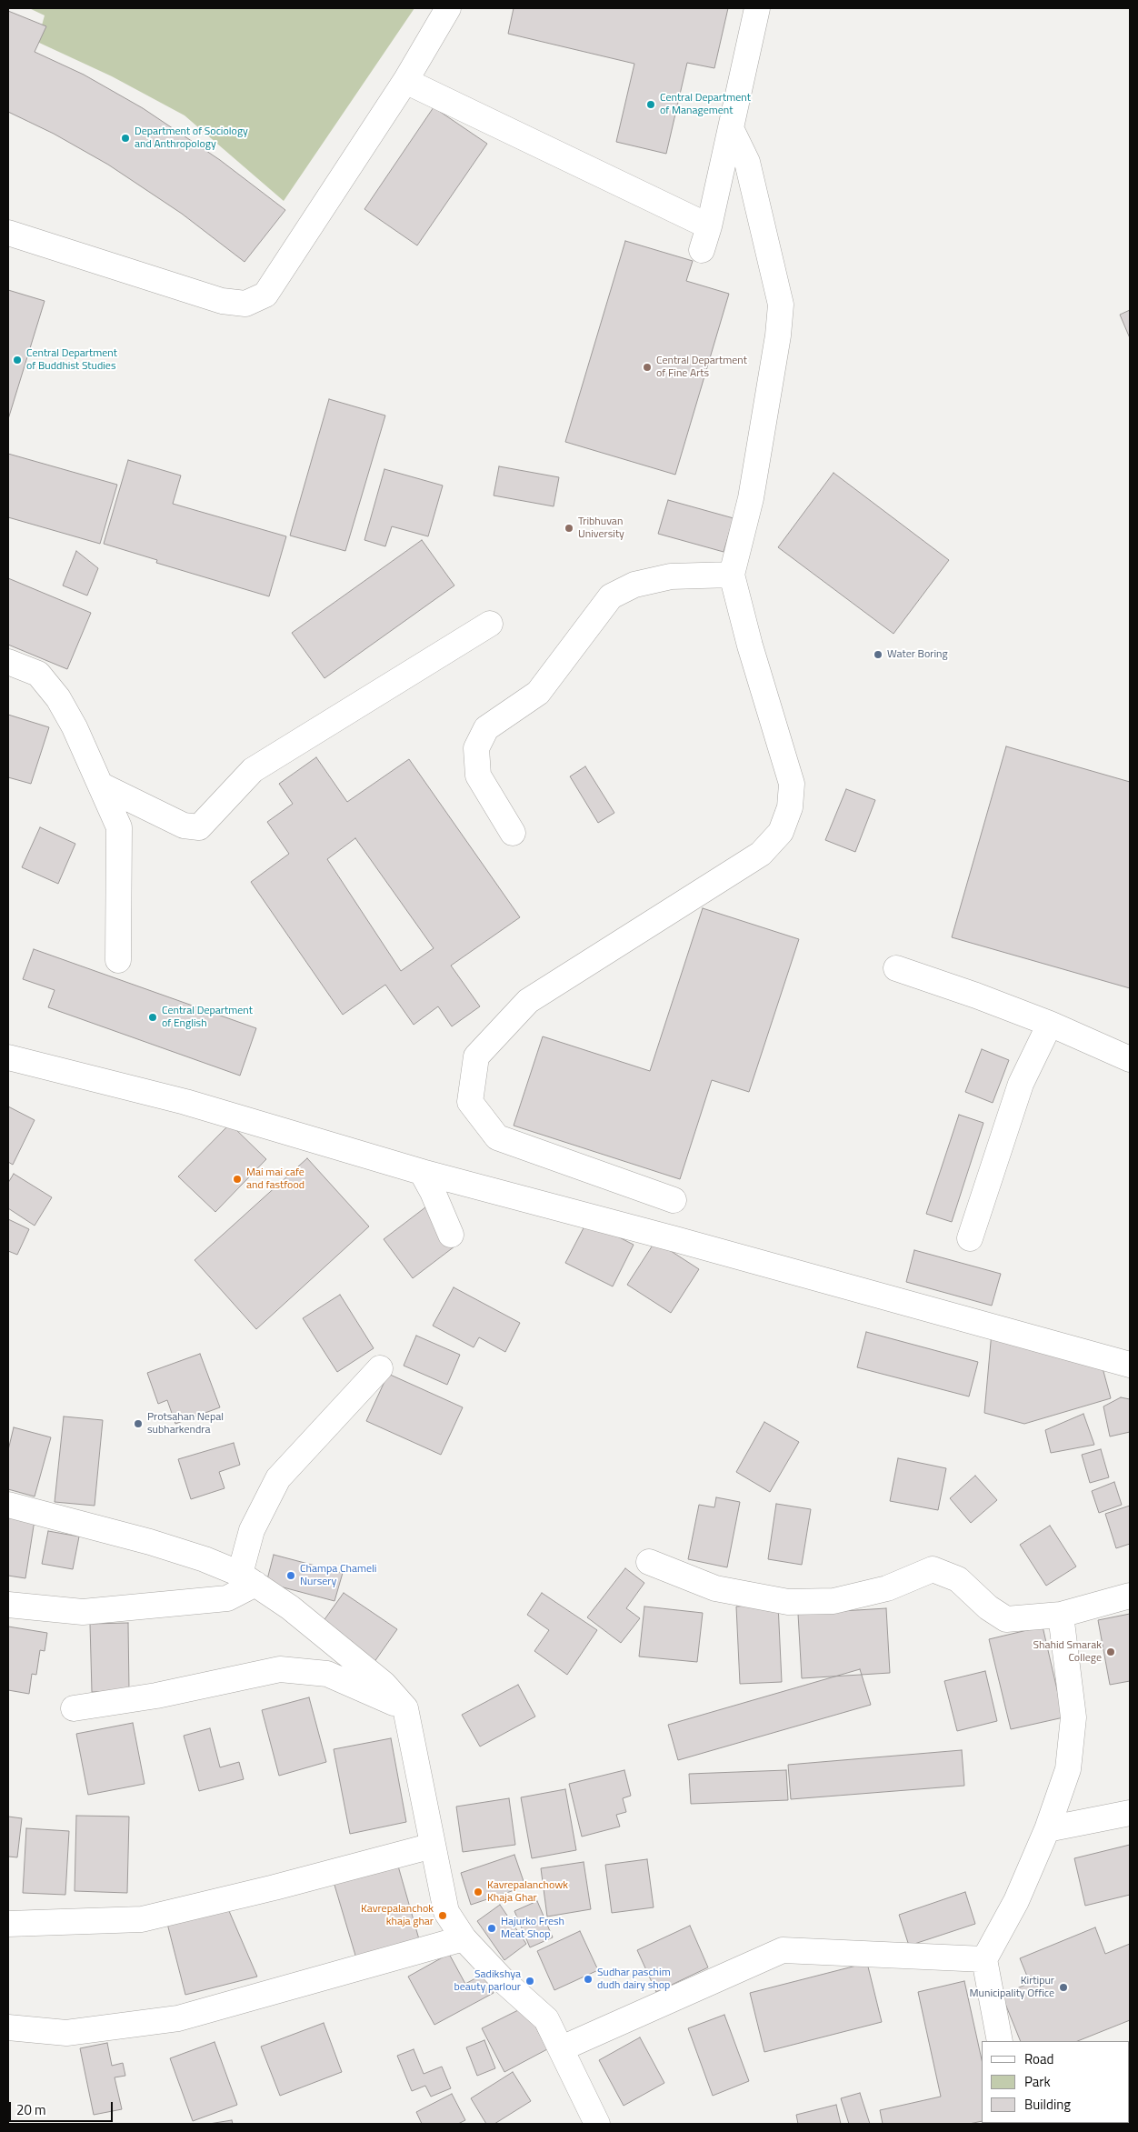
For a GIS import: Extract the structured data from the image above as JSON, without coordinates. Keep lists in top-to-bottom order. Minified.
{"places":["Central Department of Management","Department of Sociology and Anthropology","Central Department of Buddhist Studies","Central Department of Fine Arts","Tribhuvan University","Water Boring","Central Department of English","Mai mai cafe and fastfood","Protsahan Nepal subharkendra","Champa Chameli Nursery","Shahid Smarak College","Kavrepalanchowk Khaja Ghar","Kavrepalanchok khaja ghar","Hajurko Fresh Meat Shop","Sudhar paschim dudh dairy shop","Sadikshya beauty parlour","Kirtipur Municipality Office"],"legend":["Road","Park","Building"],"scale_bar":"20 m"}
